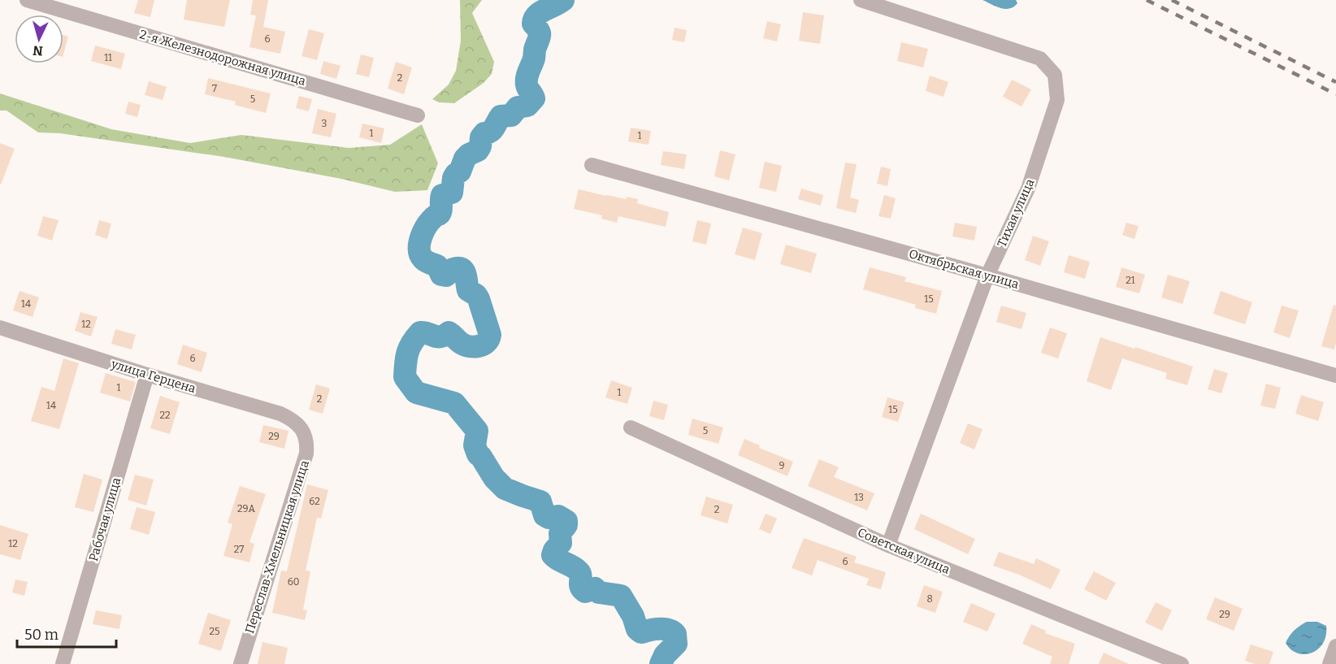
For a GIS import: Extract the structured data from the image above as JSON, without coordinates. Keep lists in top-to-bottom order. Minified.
{"streets":{"street":["2-я Железнодорожная улица","Тихая улица","Октябрьская улица","улица Герцена","Рабочая улица","Переслав-Хмельницкая улица","Советская улица"]},"crossings":[["Тихая улица","Октябрьская улица"],["Тихая улица","Советская улица"],["улица Герцена","Рабочая улица"],["улица Герцена","Переслав-Хмельницкая улица"]],"house_numbers":["6","11","2","7","5","3","1","1","21","15","14","12","6","1","1","2","14","15","22","5","29","9","13","62","29А","2","12","27","6","60","8","29","25"],"scale_bar":"50 m","north":"bottom"}
